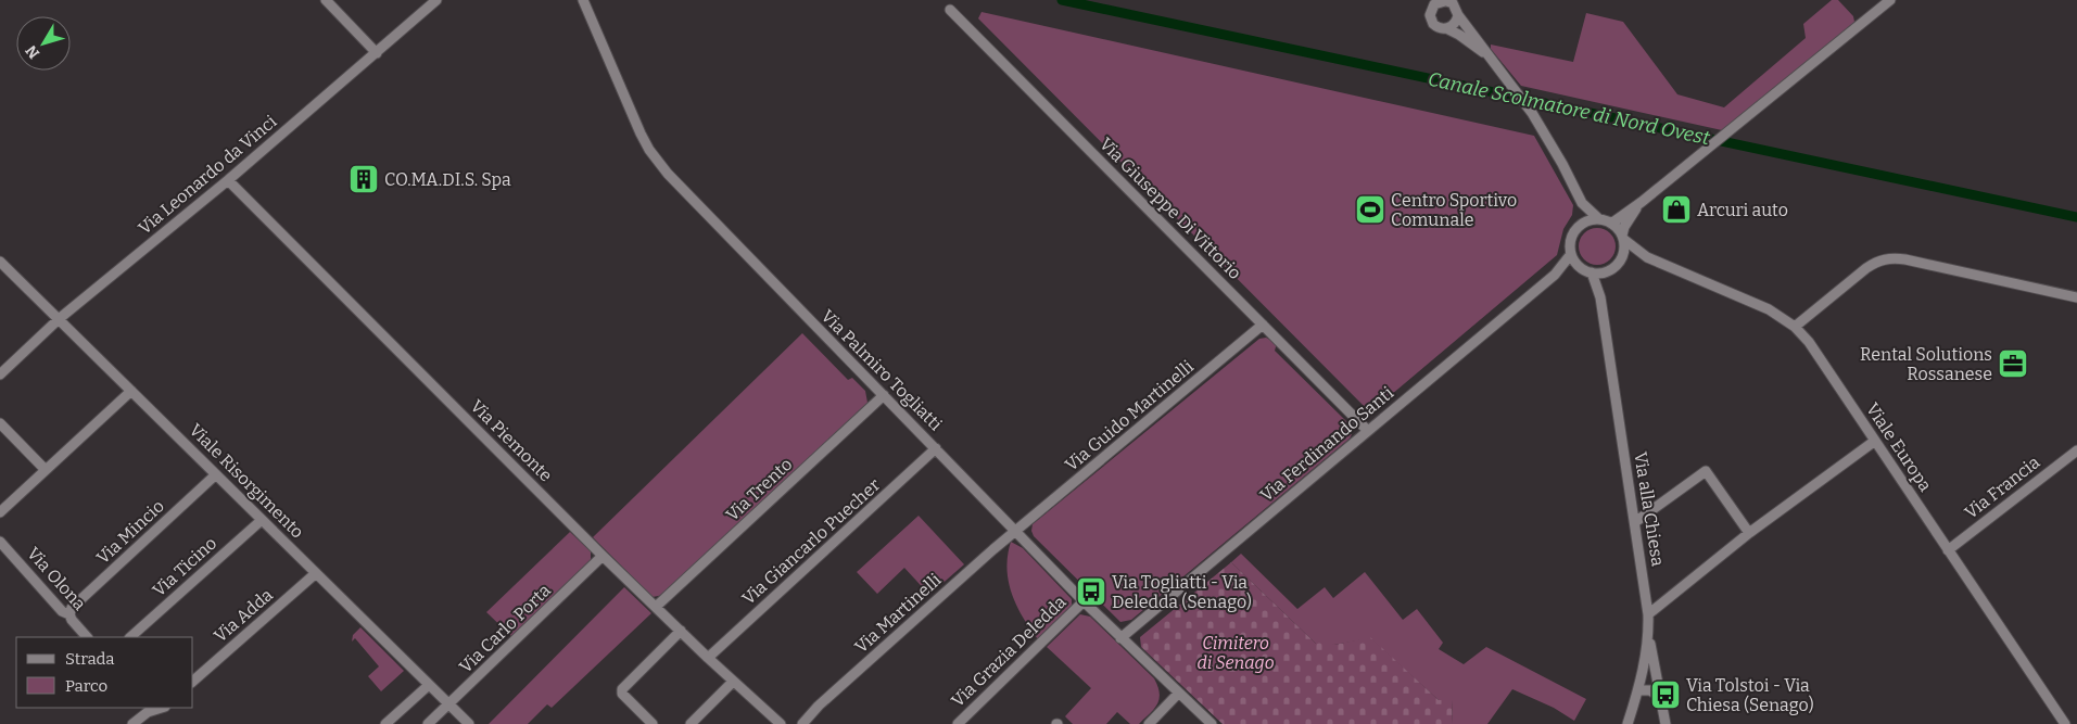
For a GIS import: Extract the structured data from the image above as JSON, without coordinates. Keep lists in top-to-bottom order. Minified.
{"streets":{"street":["Via Leonardo da Vinci","Via Giuseppe Di Vittorio","Via Palmiro Togliatti","Via Guido Martinelli","Via Piemonte","Via Ferdinando Santi","Viale Europa","Viale Risorgimento","Via Francia","Via Trento","Via alla Chiesa","Via Mincio","Via Giancarlo Puecher","Via Ticino","Via Olona","Via Martinelli","Via Adda","Via Carlo Porta","Via Grazia Deledda"]},"crossings":[["Via Leonardo da Vinci","Via Piemonte"],["Via Leonardo da Vinci","Viale Risorgimento"],["Via Giuseppe Di Vittorio","Via Guido Martinelli"],["Via Giuseppe Di Vittorio","Via Ferdinando Santi"],["Via Palmiro Togliatti","Via Guido Martinelli"],["Via Palmiro Togliatti","Via Ferdinando Santi"],["Via Palmiro Togliatti","Via Trento"],["Via Palmiro Togliatti","Via Giancarlo Puecher"],["Via Palmiro Togliatti","Via Martinelli"],["Via Palmiro Togliatti","Via Grazia Deledda"],["Via Guido Martinelli","Via Martinelli"],["Via Piemonte","Via Trento"],["Via Piemonte","Via Giancarlo Puecher"],["Via Piemonte","Via Carlo Porta"],["Via Ferdinando Santi","Viale Europa"],["Via Ferdinando Santi","Via alla Chiesa"],["Viale Europa","Via Francia"],["Viale Europa","Via alla Chiesa"],["Viale Risorgimento","Via Mincio"],["Viale Risorgimento","Via Ticino"],["Viale Risorgimento","Via Adda"],["Viale Risorgimento","Via Carlo Porta"],["Via Mincio","Via Olona"]],"water":["Canale Scolmatore di Nord Ovest"],"parks":["Cimitero di Senago"],"places":{"building":["CO.MA.DI.S. Spa"],"sports":["Centro Sportivo Comunale"],"shop":["Arcuri auto"],"office":["Rental Solutions Rossanese"],"bus stop":["Via Togliatti - Via Deledda (Senago)","Via Tolstoi - Via Chiesa (Senago)"]},"legend":["Strada","Parco"],"north":"bottom left"}
